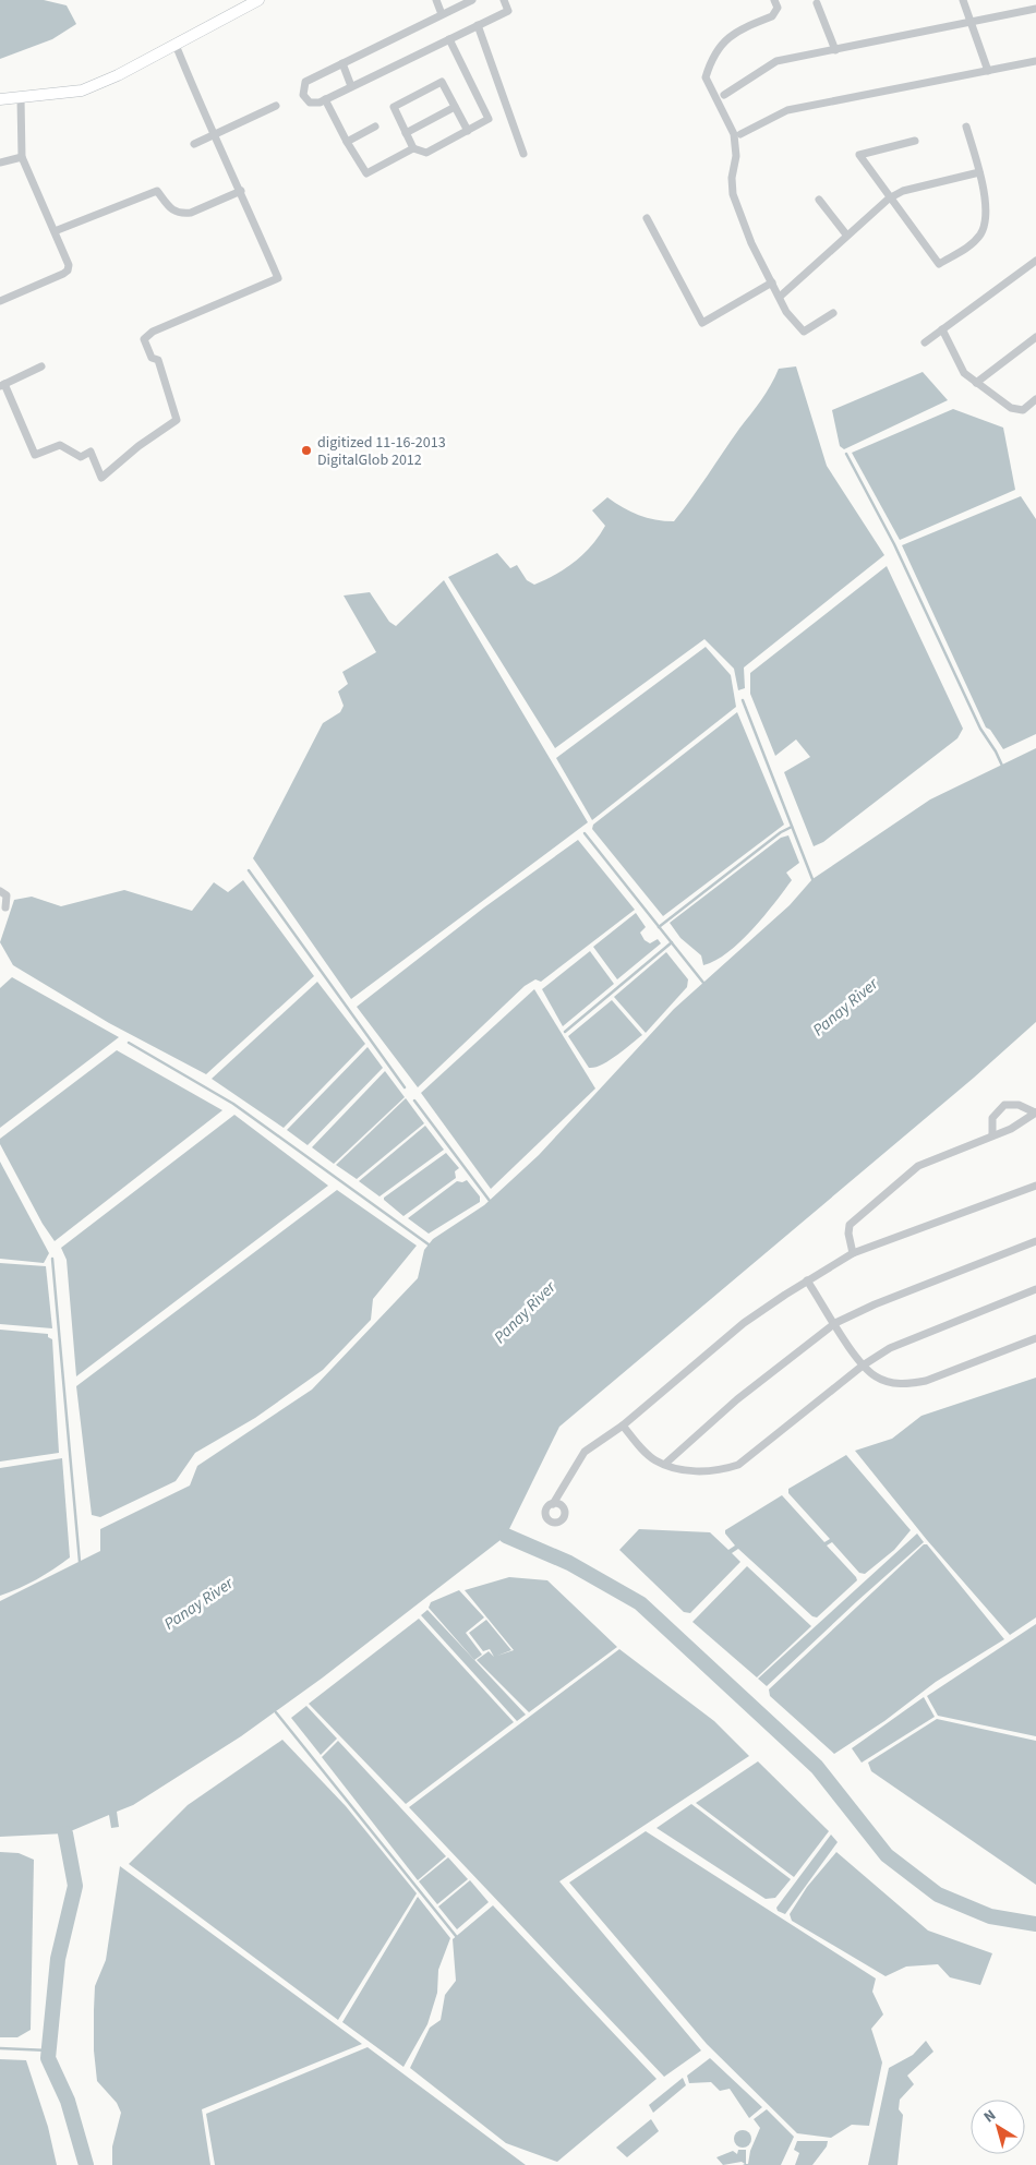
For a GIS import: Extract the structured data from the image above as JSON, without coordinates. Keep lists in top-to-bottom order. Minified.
{"water":["Panay River"],"places":["digitized 11-16-2013 DigitalGlob 2012"],"north":"top left"}
